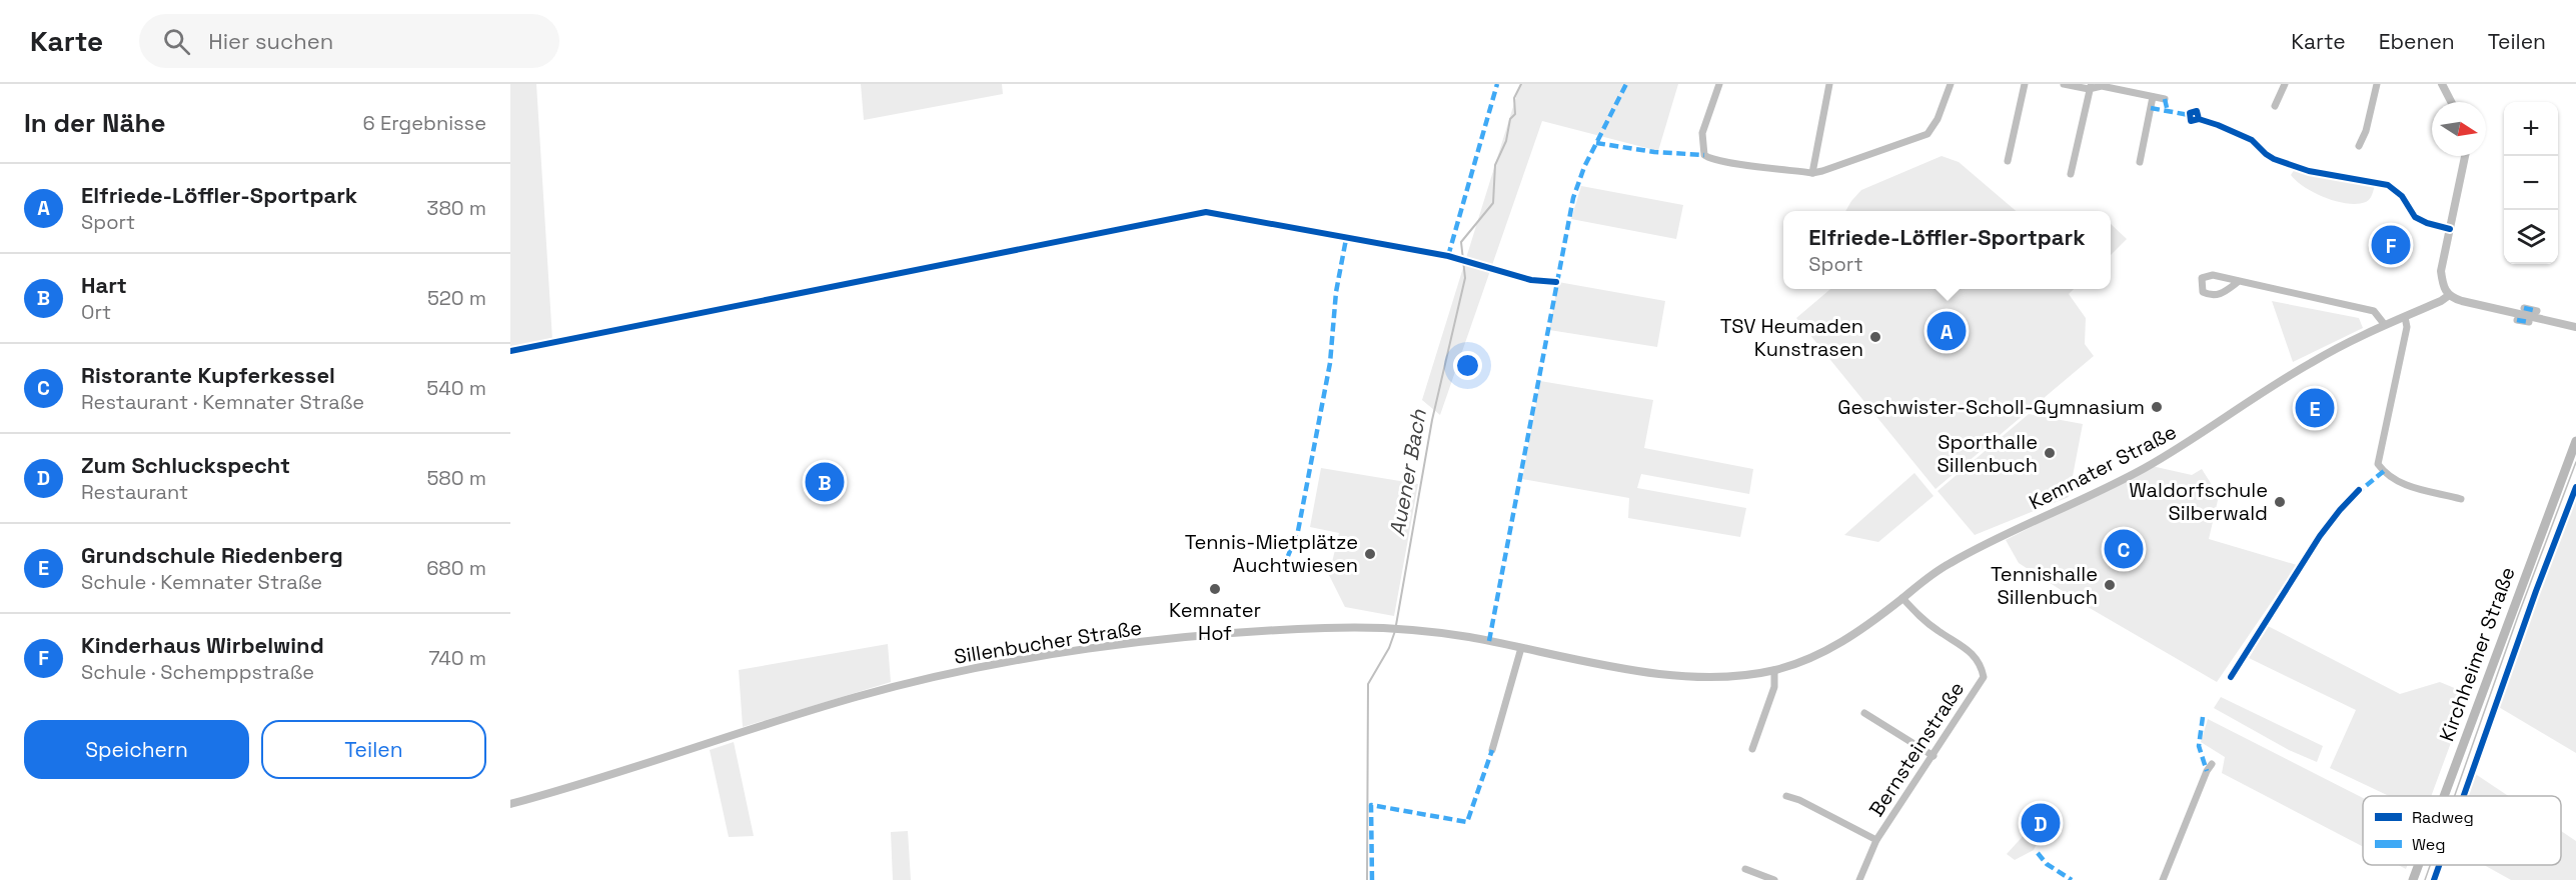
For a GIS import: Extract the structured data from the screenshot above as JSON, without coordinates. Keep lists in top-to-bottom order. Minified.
{"streets":{"main road":["Kirchheimer Straße"],"street":["Kemnater Straße","Sillenbucher Straße","Bernsteinstraße"]},"crossings":[["Kemnater Straße","Sillenbucher Straße"],["Kemnater Straße","Bernsteinstraße"]],"water":["Auener Bach"],"places":["TSV Heumaden Kunstrasen","Geschwister-Scholl-Gymnasium","Sporthalle Sillenbuch","Waldorfschule Silberwald","Tennis-Mietplätze Auchtwiesen","Tennishalle Sillenbuch","Kemnater Hof"],"legend":["Radweg","Weg"],"north":"right","page":{"header":"Karte","search":"Hier suchen","nav":["Karte","Ebenen","Teilen"],"heading":["In der Nähe","6 Ergebnisse"],"map_buttons":["+","−"],"list":[{"mark":"A","name":"Elfriede-Löffler-Sportpark","note":"Sport","value":"380 m"},{"mark":"B","name":"Hart","note":"Ort","value":"520 m"},{"mark":"C","name":"Ristorante Kupferkessel","note":"Restaurant · Kemnater Straße","value":"540 m"},{"mark":"D","name":"Zum Schluckspecht","note":"Restaurant","value":"580 m"},{"mark":"E","name":"Grundschule Riedenberg","note":"Schule · Kemnater Straße","value":"680 m"},{"mark":"F","name":"Kinderhaus Wirbelwind","note":"Schule · Schemppstraße","value":"740 m"}],"popup":["Elfriede-Löffler-Sportpark","Sport"],"pins":["F","A","E","B","C","D"],"buttons":["Speichern","Teilen"]}}
